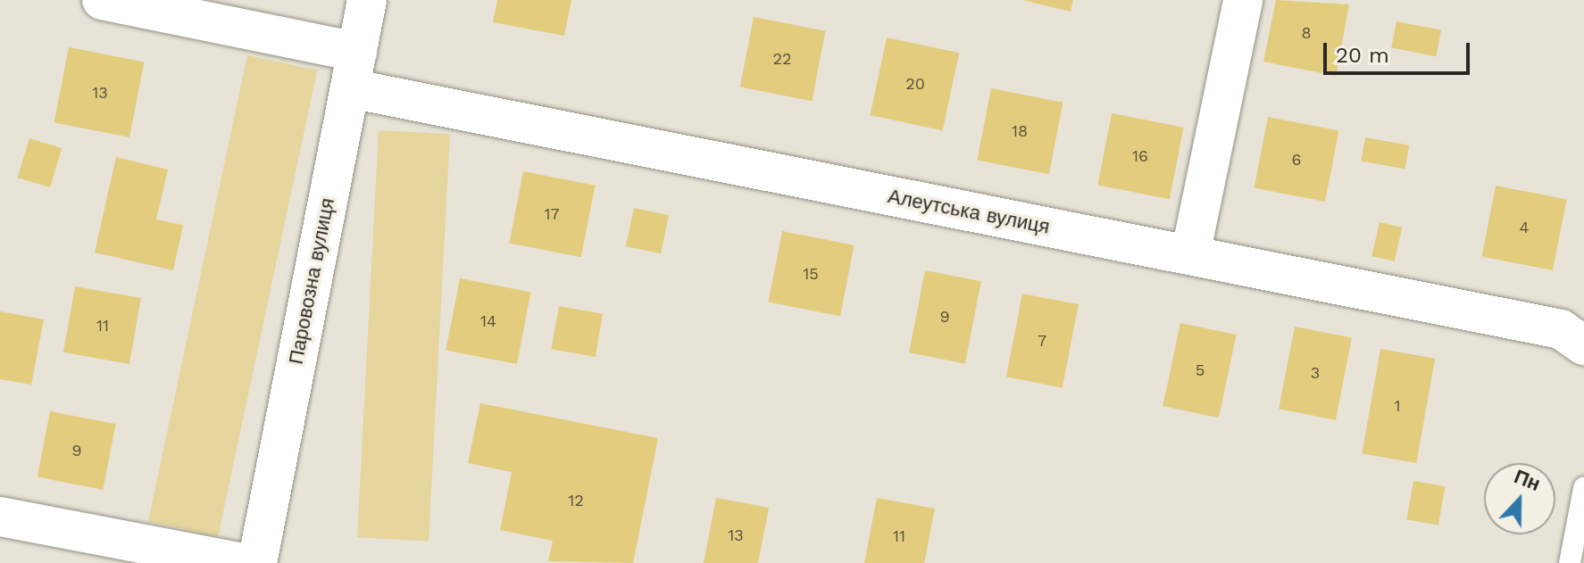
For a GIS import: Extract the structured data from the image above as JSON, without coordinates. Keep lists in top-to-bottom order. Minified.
{"streets":{"street":["Алеутська вулиця","Паровозна вулиця"]},"crossings":[["Алеутська вулиця","Паровозна вулиця"]],"house_numbers":["8","22","20","13","18","16","6","17","4","15","9","14","11","7","5","3","1","9","12","13","11"],"scale_bar":"20 m","north":"top"}
